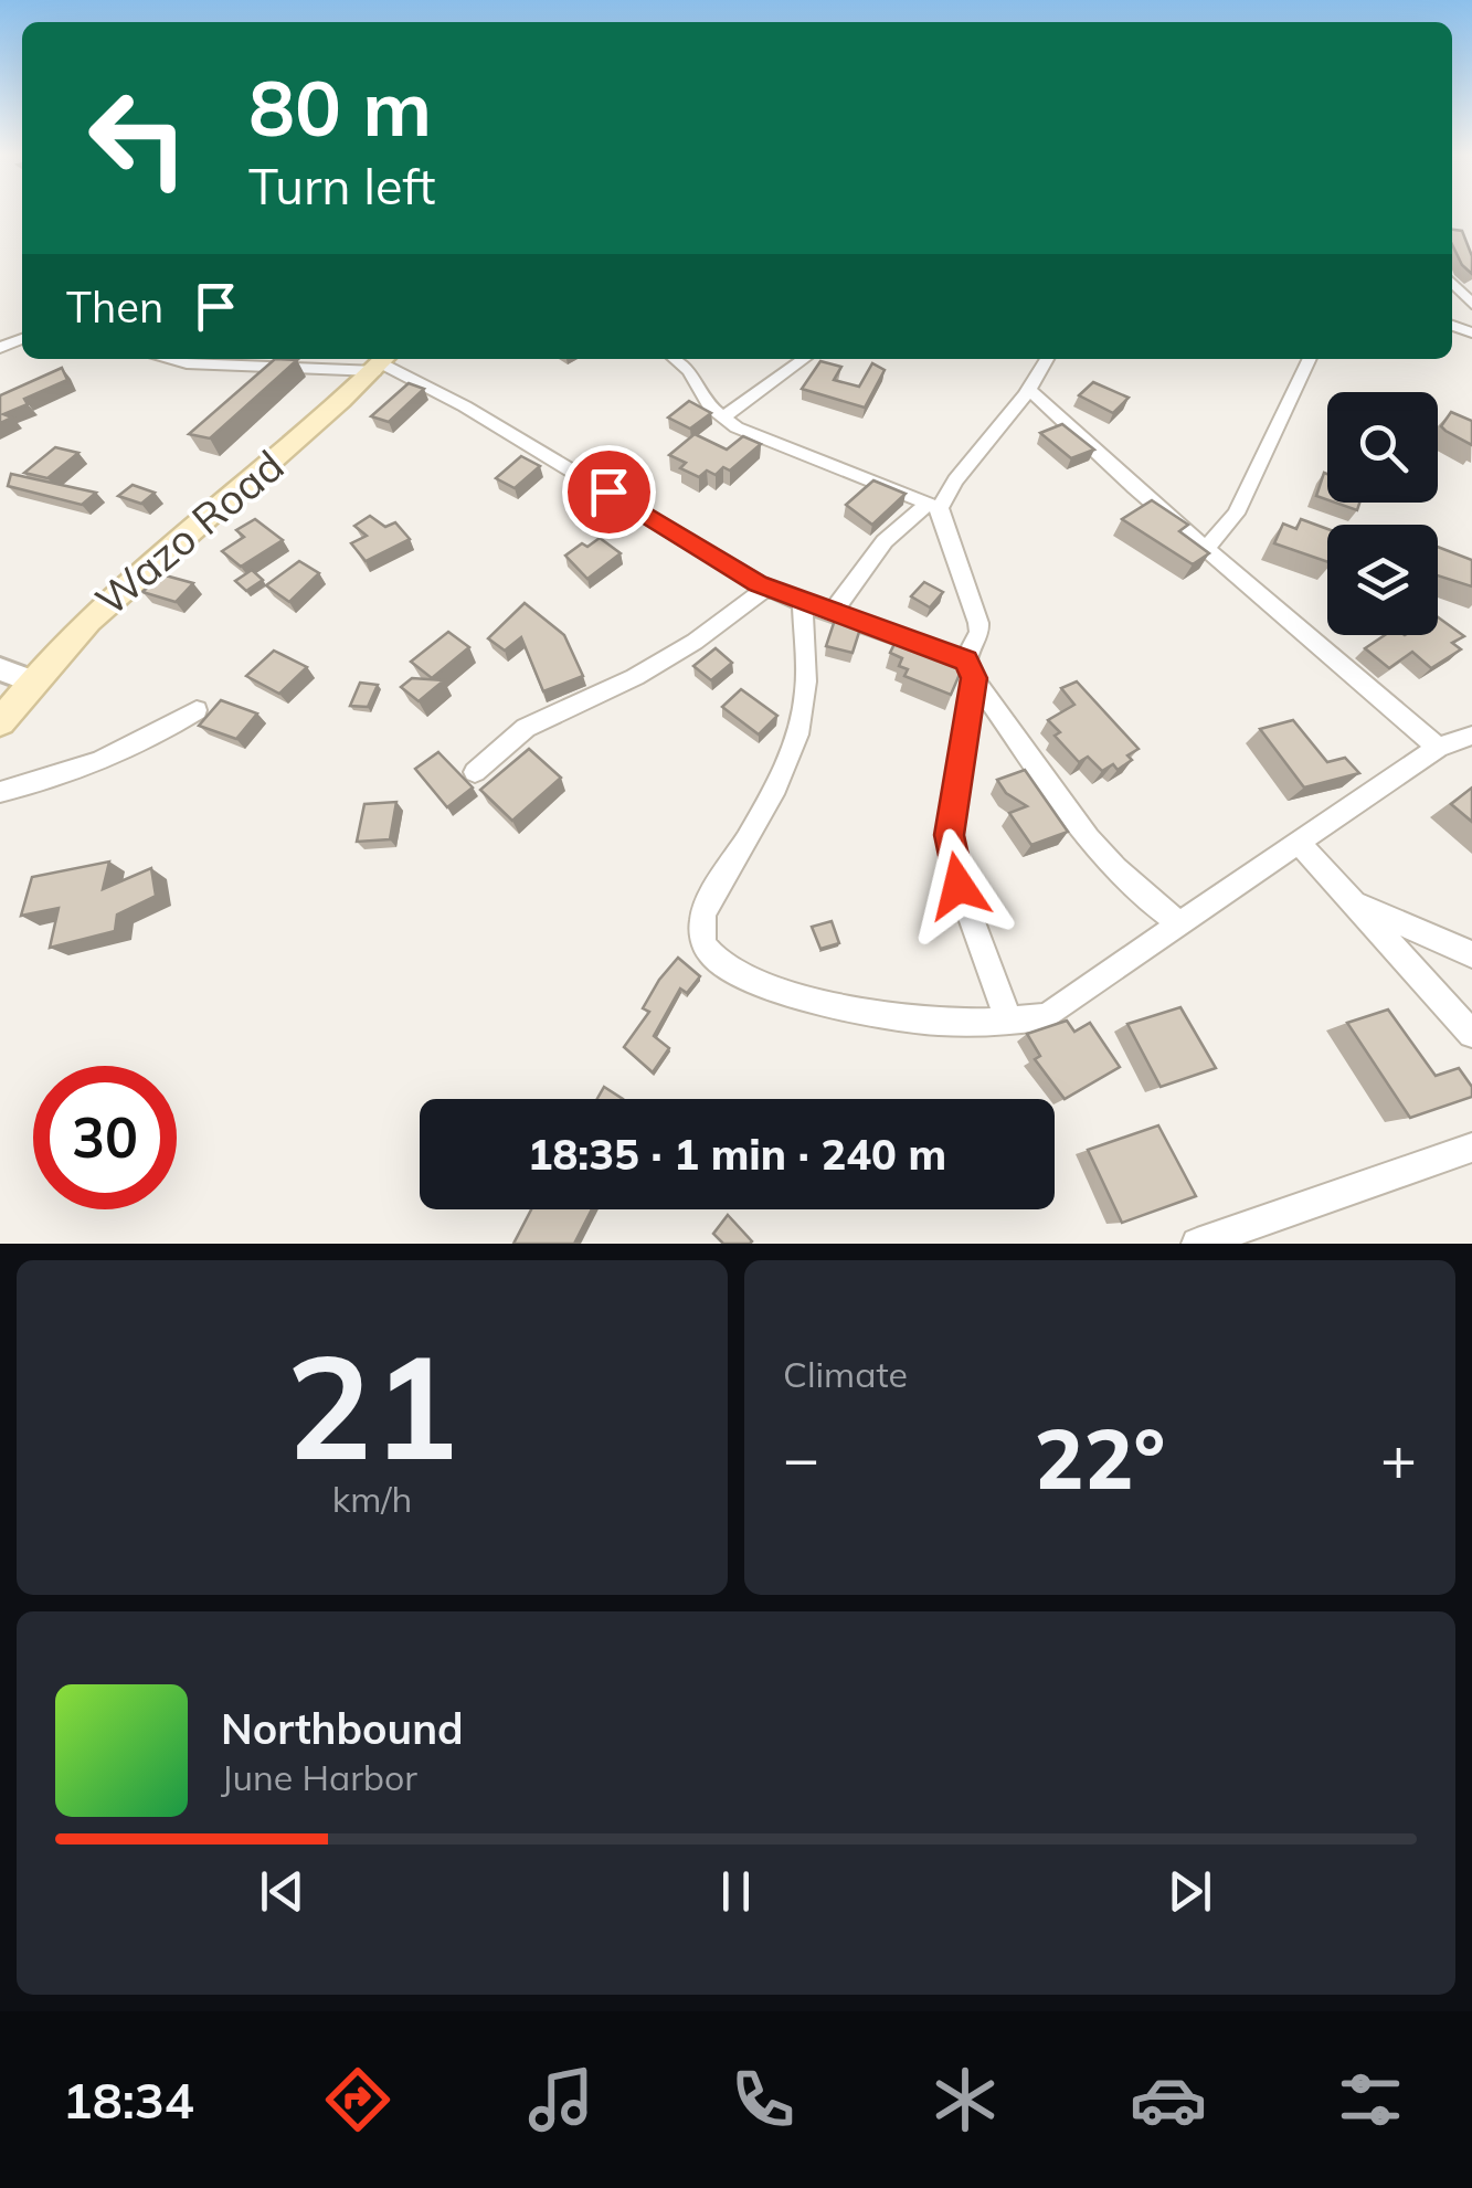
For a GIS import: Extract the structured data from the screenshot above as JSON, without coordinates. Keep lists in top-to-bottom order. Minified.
{"streets":{"main road":["Wazo Road"]},"page":{"turn":["80 m","Turn left"],"then":"Then","limit":"30","trip":"18:35 · 1 min · 240 m","tile":[["21","km/h"],"Climate"],"heat":["−","22°","+"],"song":["Northbound","June Harbor"],"tabs":"18:34"}}
